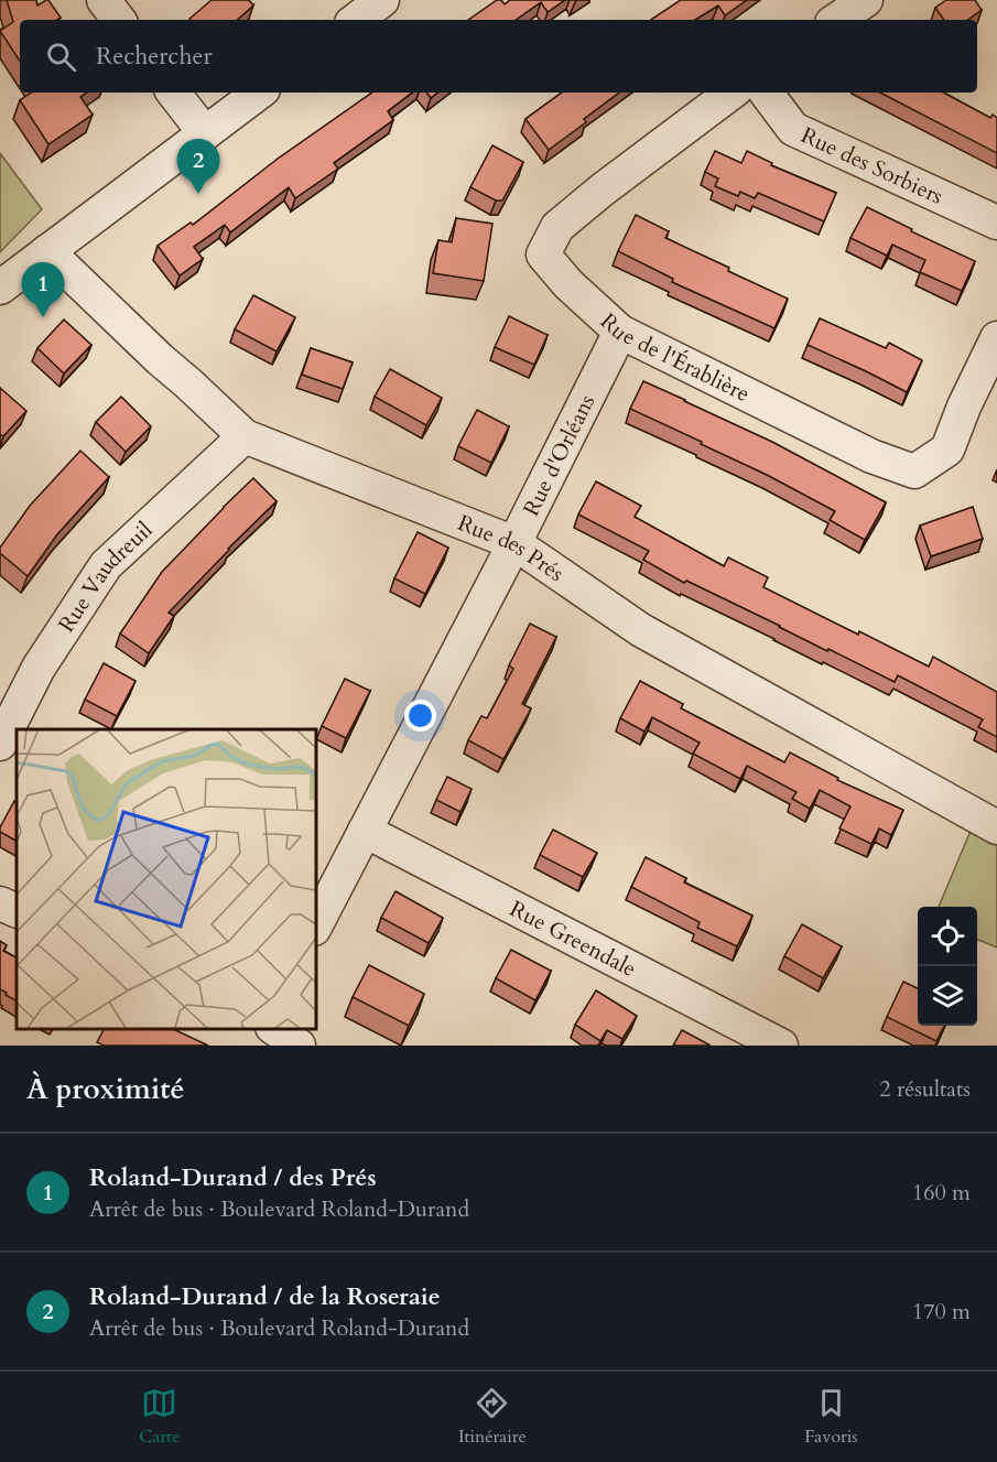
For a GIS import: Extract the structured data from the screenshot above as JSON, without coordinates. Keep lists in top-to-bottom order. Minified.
{"streets":{"street":["Rue des Sorbiers","Rue de l'Érablière","Rue d'Orléans","Rue des Prés","Rue Vaudreuil","Rue Greendale"]},"crossings":[["Rue de l'Érablière","Rue d'Orléans"],["Rue d'Orléans","Rue des Prés"],["Rue d'Orléans","Rue Greendale"],["Rue des Prés","Rue Vaudreuil"]],"page":{"search":"Rechercher","pins":["2","1"],"heading":["À proximité","2 résultats"],"list":[{"mark":"1","name":"Roland-Durand / des Prés","note":"Arrêt de bus · Boulevard Roland-Durand","value":"160 m"},{"mark":"2","name":"Roland-Durand / de la Roseraie","note":"Arrêt de bus · Boulevard Roland-Durand","value":"170 m"}],"nav":["Carte","Itinéraire","Favoris"]}}
